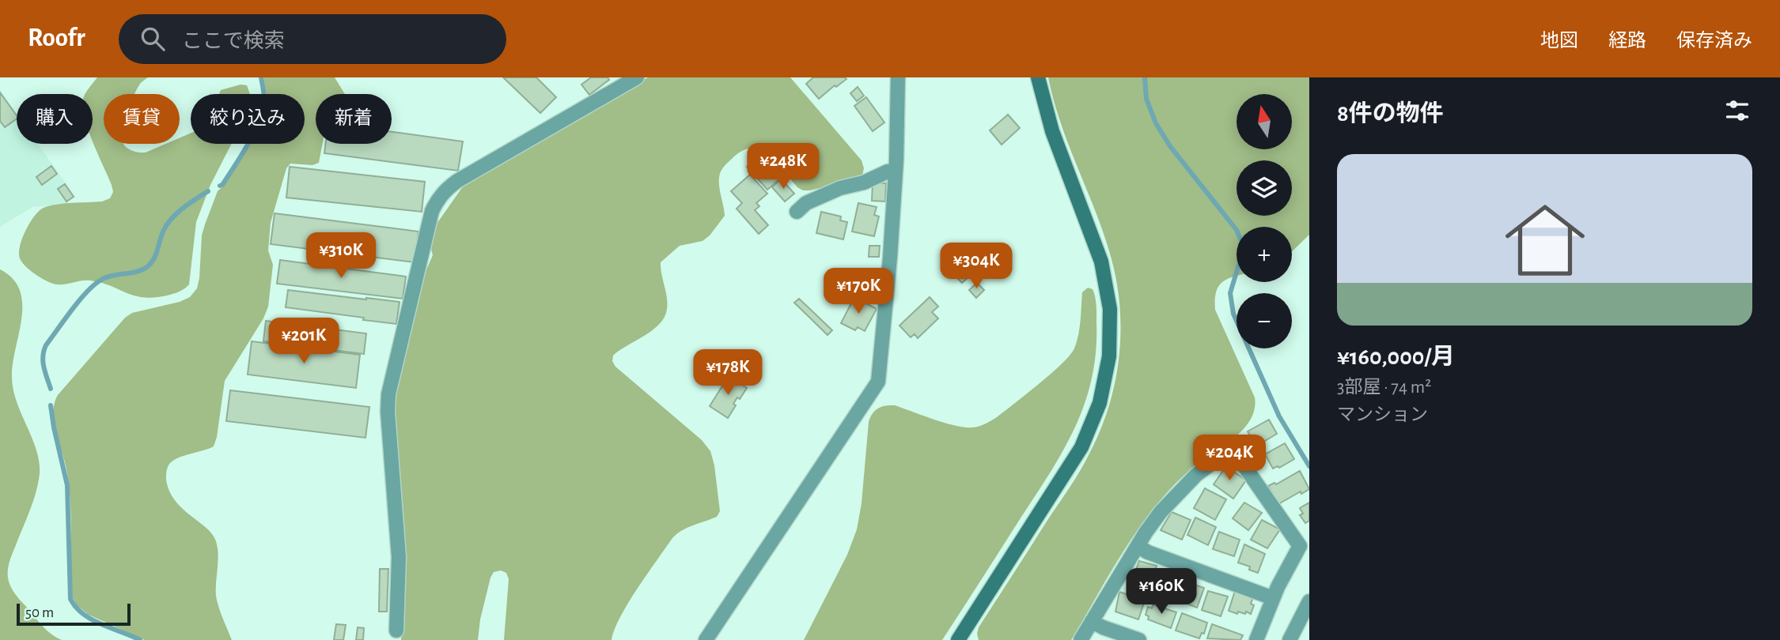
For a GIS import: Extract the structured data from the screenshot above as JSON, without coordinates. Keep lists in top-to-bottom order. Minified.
{"scale_bar":"50 m","north":"top","page":{"header":"Roofr","search":"ここで検索","nav":["地図","経路","保存済み"],"heading":"8件の物件","map_buttons":["+","−"],"chip":["購入","賃貸","絞り込み","新着"],"price":["¥248K","¥310K","¥304K","¥170K","¥201K","¥178K","¥204K","¥160K"],"list":[{"name":"¥160,000/月","note":"3部屋 · 74 m² · マンション"}],"scale":"50 m"}}
